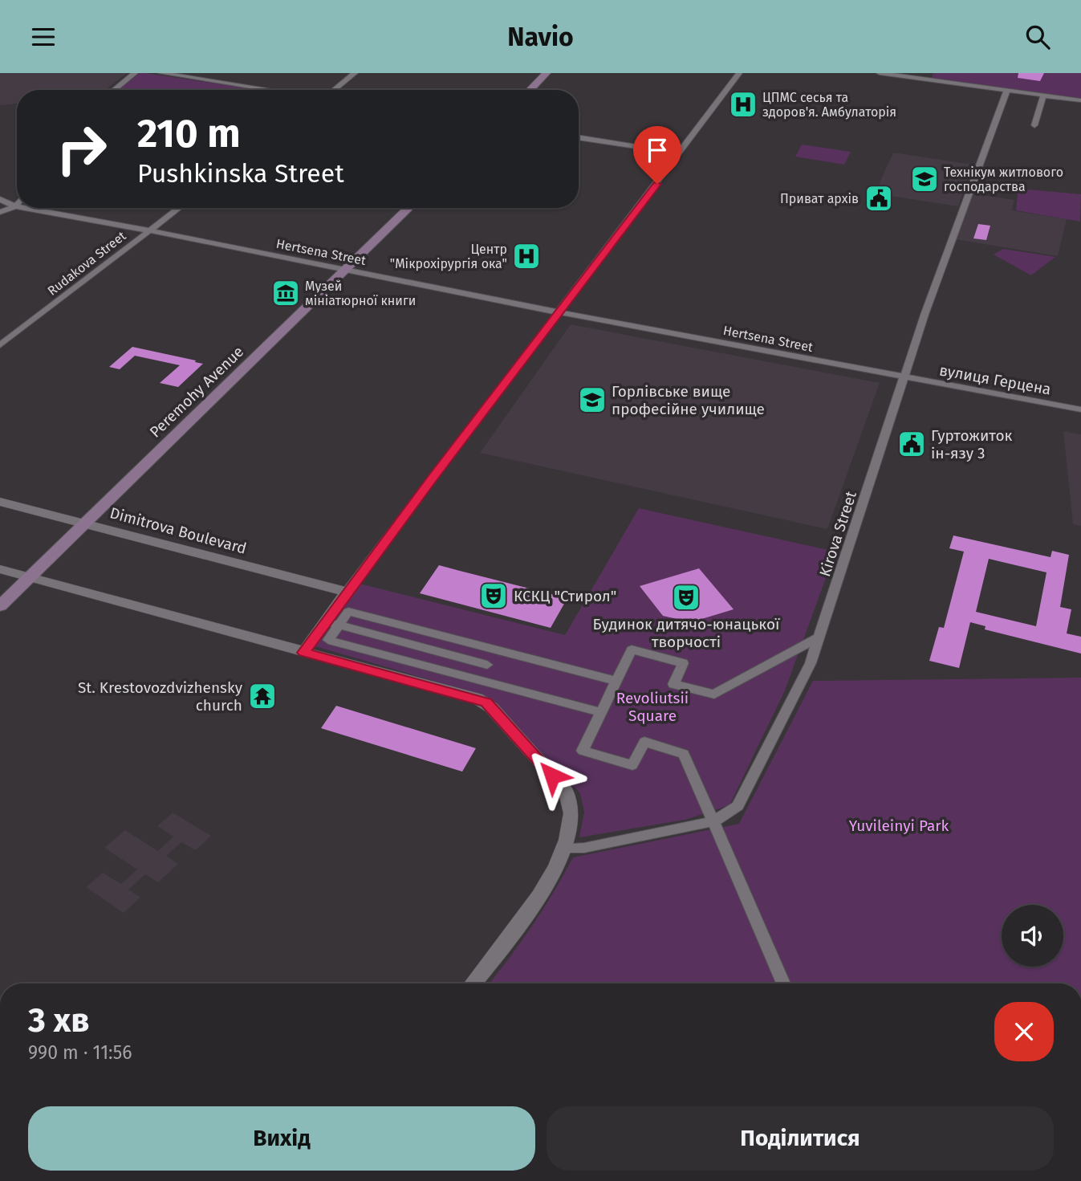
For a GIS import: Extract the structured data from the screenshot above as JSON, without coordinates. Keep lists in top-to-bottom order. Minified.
{"streets":{"main road":["Peremohy Avenue"],"street":["Hertsena Street","Rudakova Street","вулиця Герцена","Dimitrova Boulevard","Kirova Street"]},"crossings":[["Hertsena Street","Rudakova Street"],["Hertsena Street","вулиця Герцена"],["Hertsena Street","Peremohy Avenue"],["Hertsena Street","Kirova Street"],["вулиця Герцена","Kirova Street"],["Peremohy Avenue","Dimitrova Boulevard"]],"parks":["Revoliutsii Square","Yuvileinyi Park"],"places":{"hospital":["ЦПМС сесья та здоров'я. Амбулаторія","Центр \"Мікрохірургія ока\""],"school or university":["Технікум житлового господарства","Горлівське вище професійне училище"],"public building":["Приват архів","Гуртожиток ін-язу 3"],"museum":["Музей мініатюрної книги"],"theatre":["КСКЦ \"Стирол\"","Будинок дитячо-юнацької творчості"],"temple":["St. Krestovozdvizhensky church"]},"page":{"header":"Navio","turn":["210 m","Pushkinska Street"],"heading":["3 хв","990 m · 11:56"],"buttons":["Вихід","Поділитися"]}}
